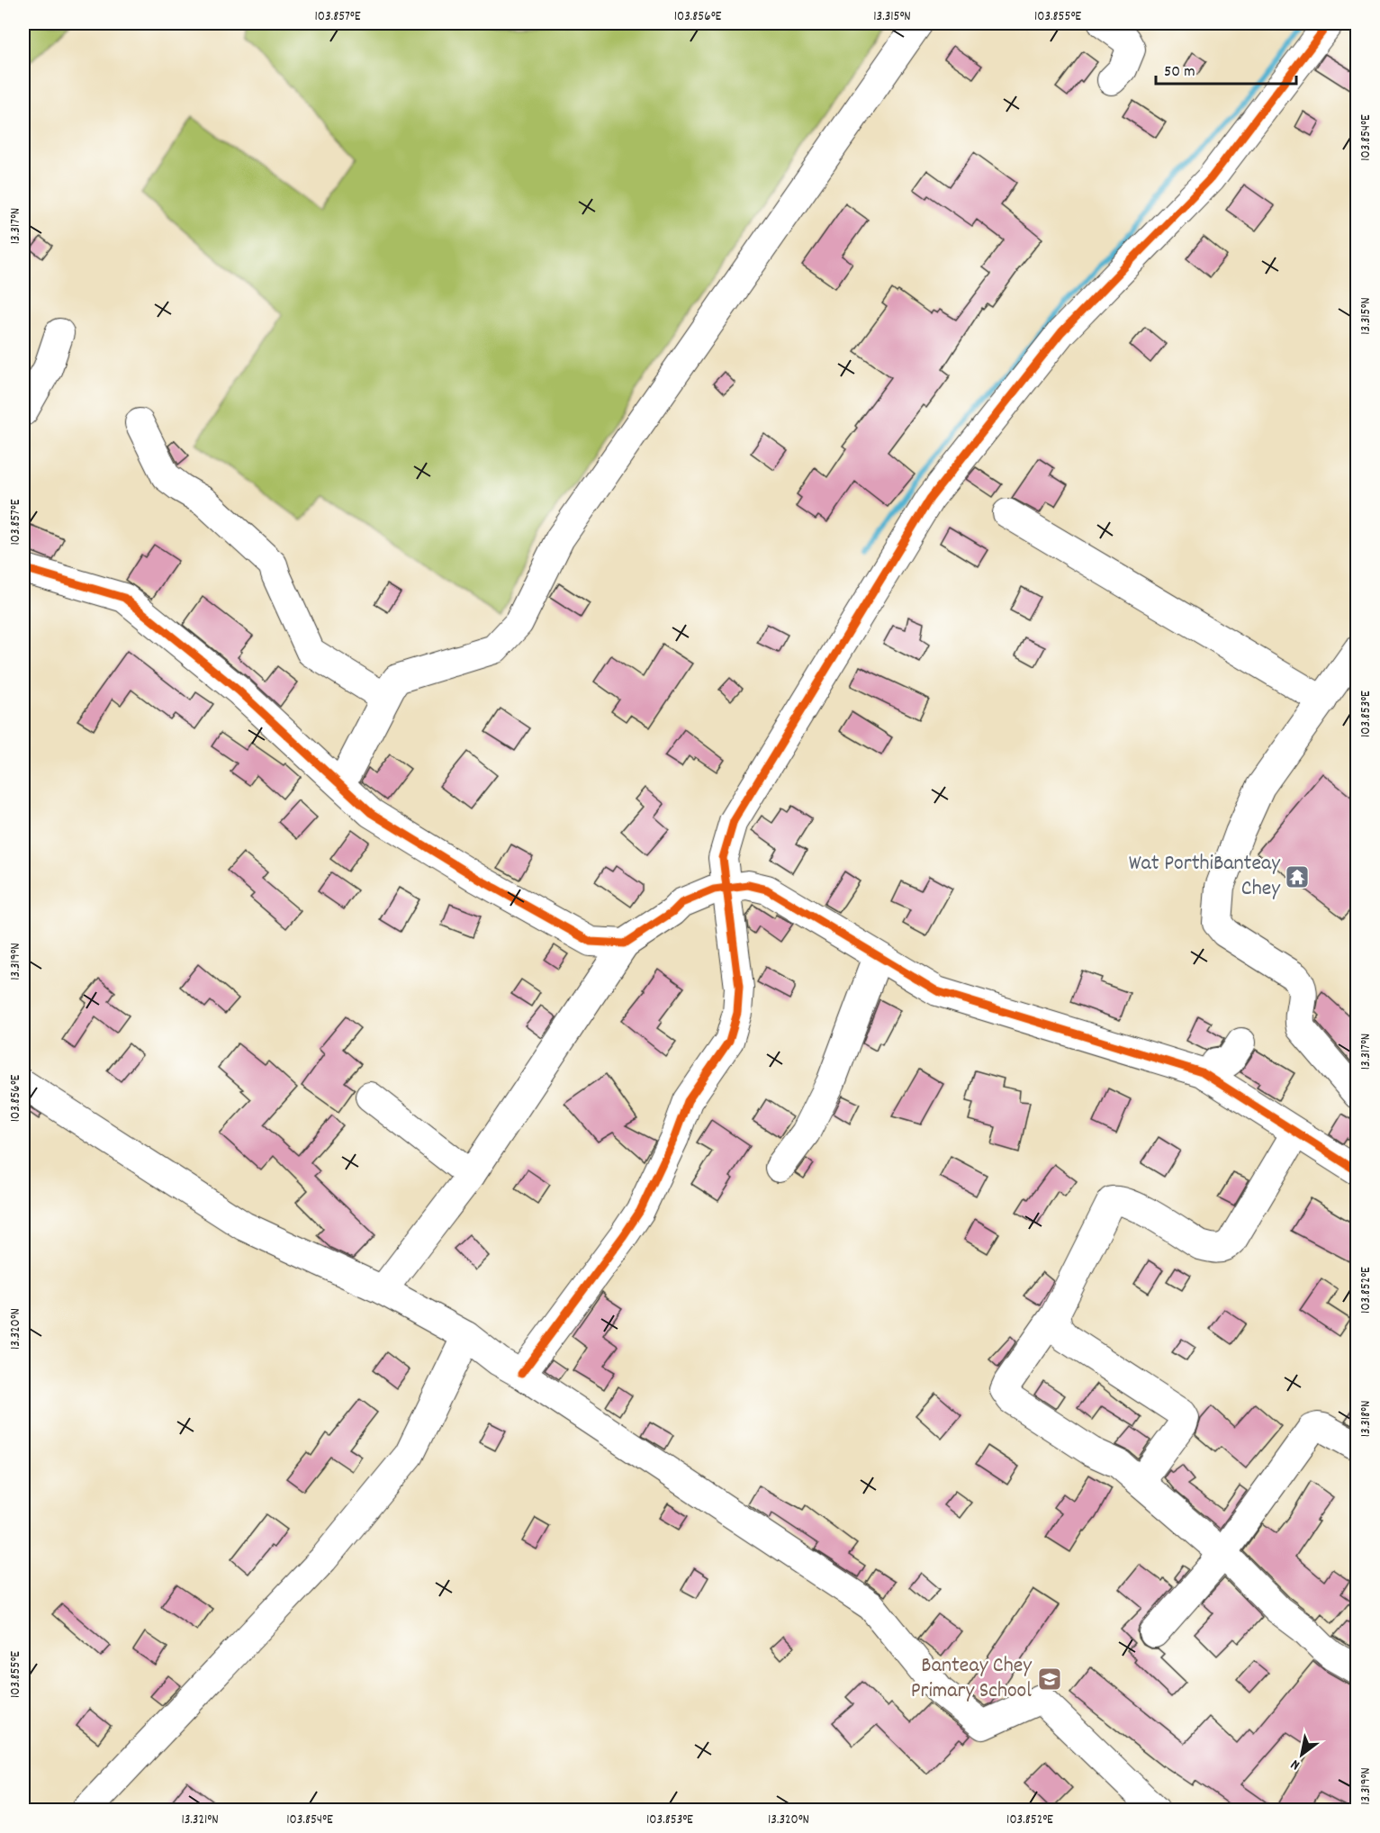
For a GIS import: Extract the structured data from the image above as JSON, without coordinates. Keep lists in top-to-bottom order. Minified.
{"places":{"temple":["Wat PorthiBanteay Chey"],"school or university":["Banteay Chey Primary School"]},"scale_bar":"50 m","north":"bottom left","coordinates":["103.857°E","103.856°E","13.315°N","103.855°E","103.854°E","13.317°N","103.853°E","13.319°N","103.852°E","13.320°N","13.318°N","13.321°N"]}
